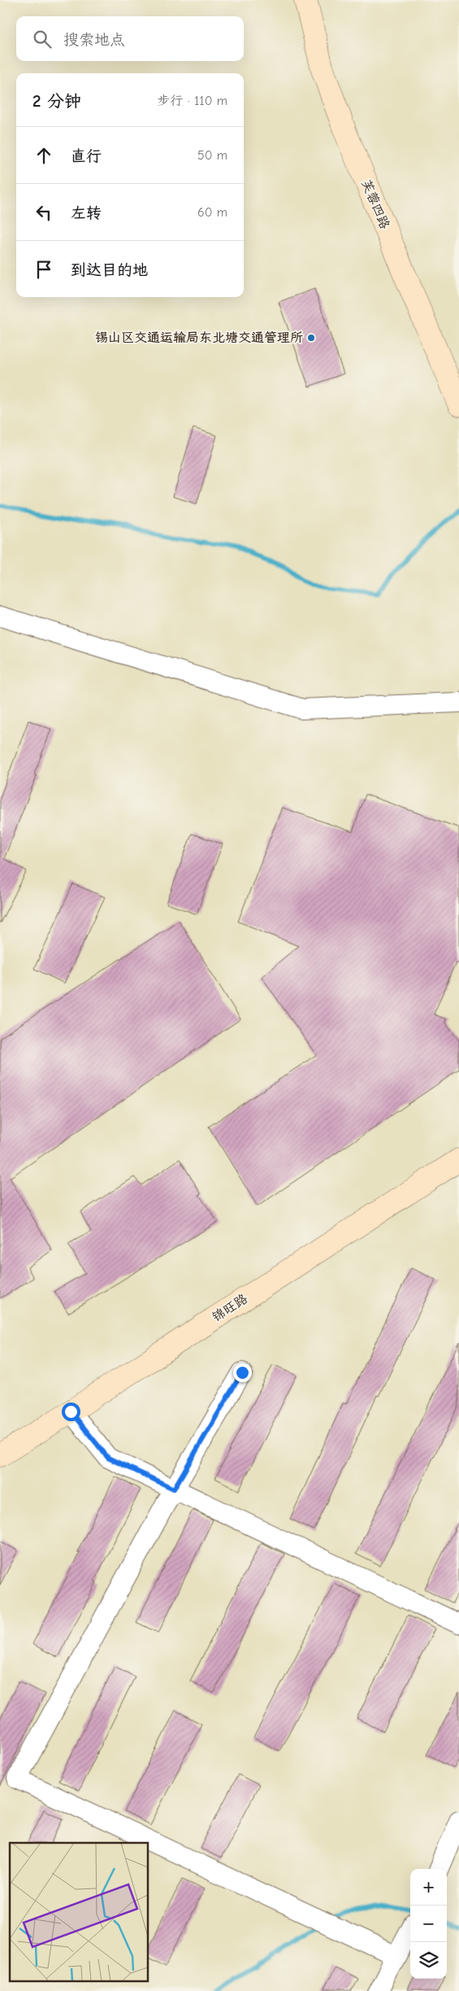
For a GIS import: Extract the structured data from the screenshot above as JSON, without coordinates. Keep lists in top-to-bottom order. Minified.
{"streets":{"street":["芙蓉四路","锦旺路"]},"places":["锡山区交通运输局东北塘交通管理所"],"page":{"search":"搜索地点","heading":["2 分钟","步行 · 110 m"],"list":[["直行","50 m"],["左转","60 m"],"到达目的地"],"map_buttons":["+","−"]}}
